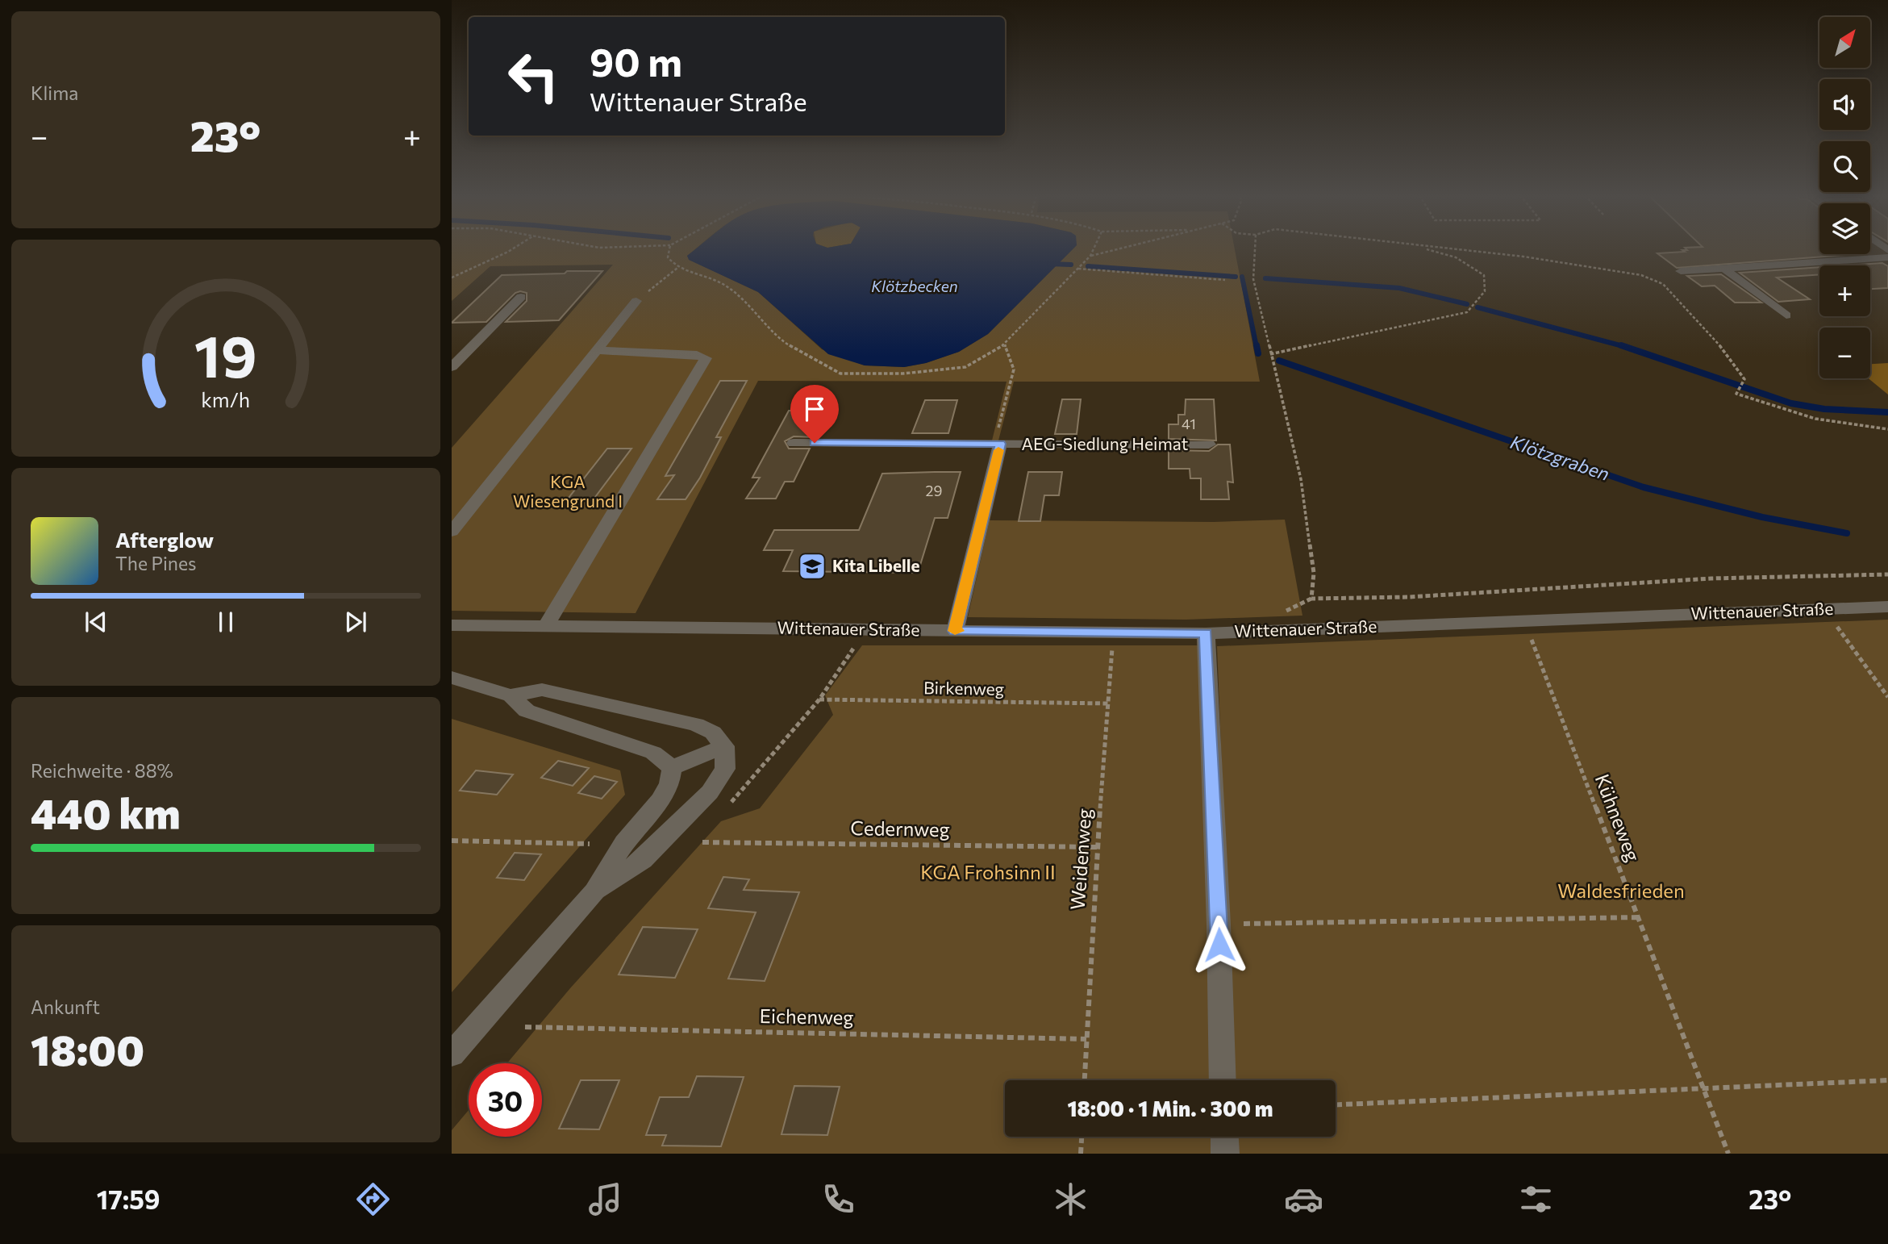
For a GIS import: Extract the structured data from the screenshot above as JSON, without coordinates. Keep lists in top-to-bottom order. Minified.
{"streets":{"street":["AEG-Siedlung Heimat","Wittenauer Straße"],"path":["Birkenweg","Kühneweg","Cedernweg","Weidenweg","Eichenweg"]},"crossings":[["AEG-Siedlung Heimat","Wittenauer Straße"],["Wittenauer Straße","Kühneweg"],["Wittenauer Straße","Weidenweg"],["Birkenweg","Weidenweg"],["Cedernweg","Weidenweg"],["Weidenweg","Eichenweg"]],"water":["Klötzbecken","Klötzgraben"],"parks":["KGA Wiesengrund I","KGA Frohsinn II","Waldesfrieden"],"places":{"school or university":["Kita Libelle"]},"house_numbers":["41","29"],"north":"top right","page":{"tile":["Klima",["Reichweite · 88%","440 km"],["Ankunft","18:00"]],"map_buttons":["+","−"],"turn":["90 m","Wittenauer Straße"],"heat":["−","23°","+"],"song":["Afterglow","The Pines"],"limit":"30","trip":"18:00 · 1 Min. · 300 m","tabs":["17:59","23°"],"gauge":["19","km/h"]}}
